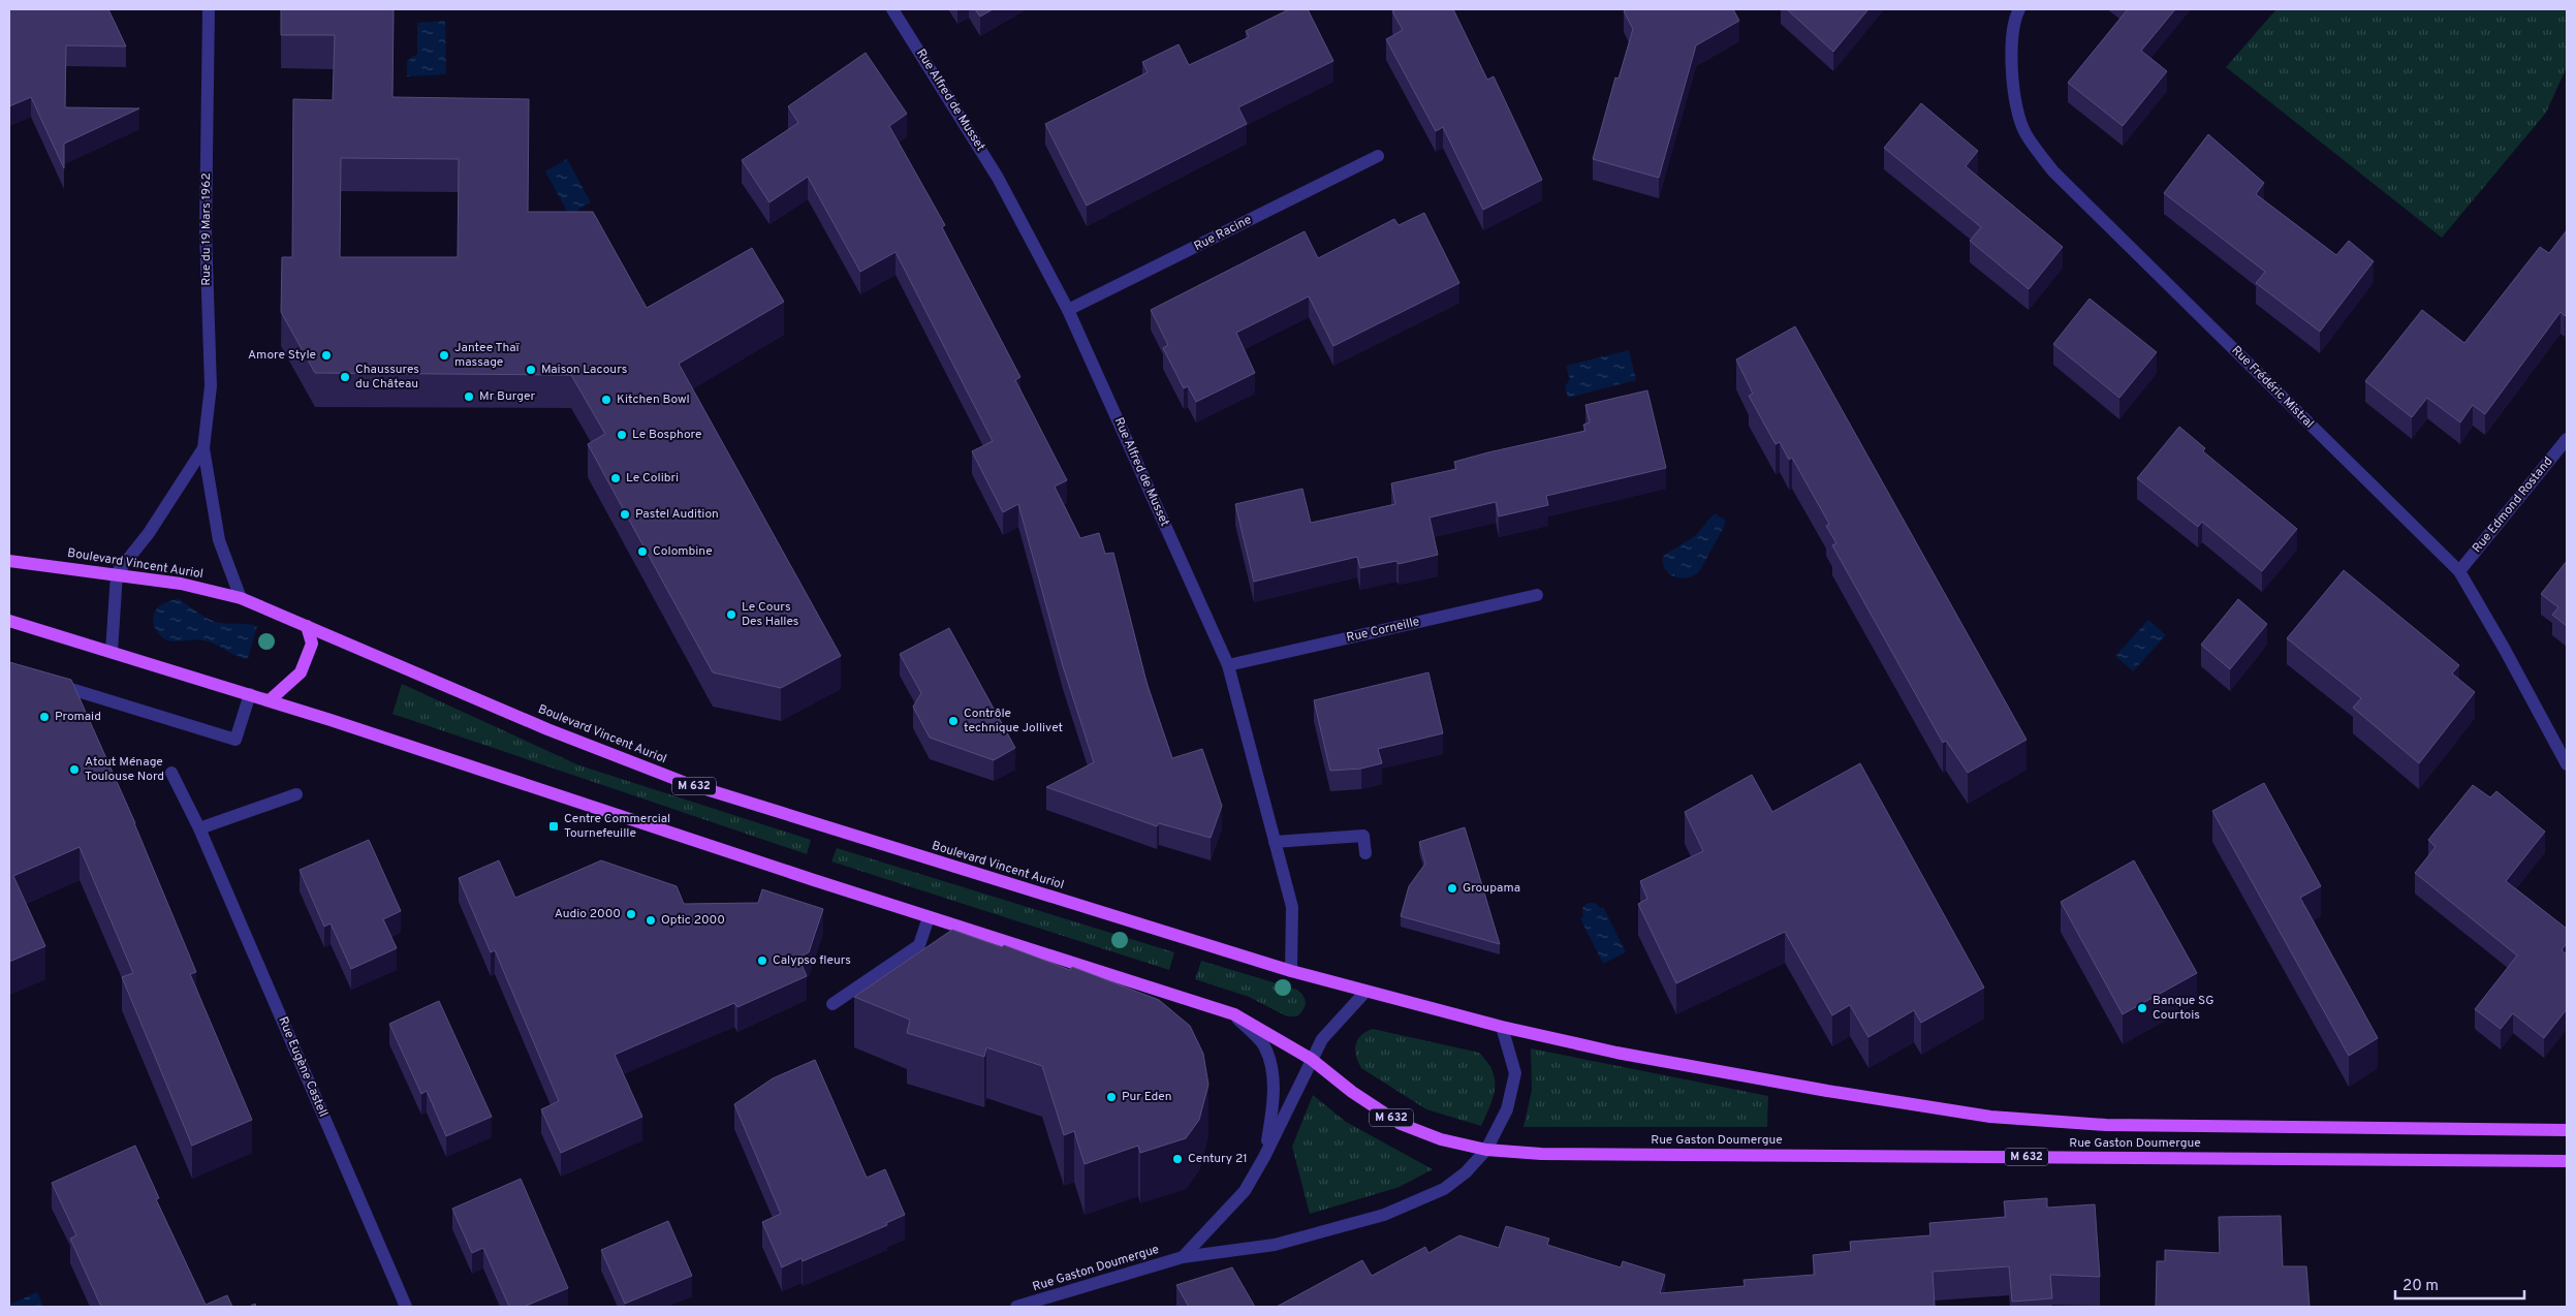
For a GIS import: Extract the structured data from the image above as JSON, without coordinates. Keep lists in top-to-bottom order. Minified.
{"streets":{"main road":["Boulevard Vincent Auriol","M 632","Rue Gaston Doumergue"],"street":["Rue Alfred de Musset","Rue du 19 Mars 1962","Rue Racine","Rue Frédéric Mistral","Rue Edmond Rostand","Rue Corneille","Rue Eugène Castell"]},"crossings":[["Rue Alfred de Musset","Rue Racine"],["Rue Alfred de Musset","Boulevard Vincent Auriol"],["Rue Alfred de Musset","Rue Corneille"],["Rue du 19 Mars 1962","Boulevard Vincent Auriol"],["Rue Frédéric Mistral","Rue Edmond Rostand"],["Boulevard Vincent Auriol","Rue Gaston Doumergue"],["M 632","Rue Gaston Doumergue"]],"places":{"other":["Amore Style","Jantee Thaï massage","Maison Lacours","Chaussures du Château","Mr Burger","Kitchen Bowl","Le Bosphore","Le Colibri","Pastel Audition","Colombine","Le Cours Des Halles","Promaid","Contrôle technique Jollivet","Atout Ménage Toulouse Nord","Groupama","Audio 2000","Optic 2000","Calypso fleurs","Banque SG Courtois","Pur Eden","Century 21"],"transit":["Centre Commercial Tournefeuille"]},"scale_bar":"20 m"}
